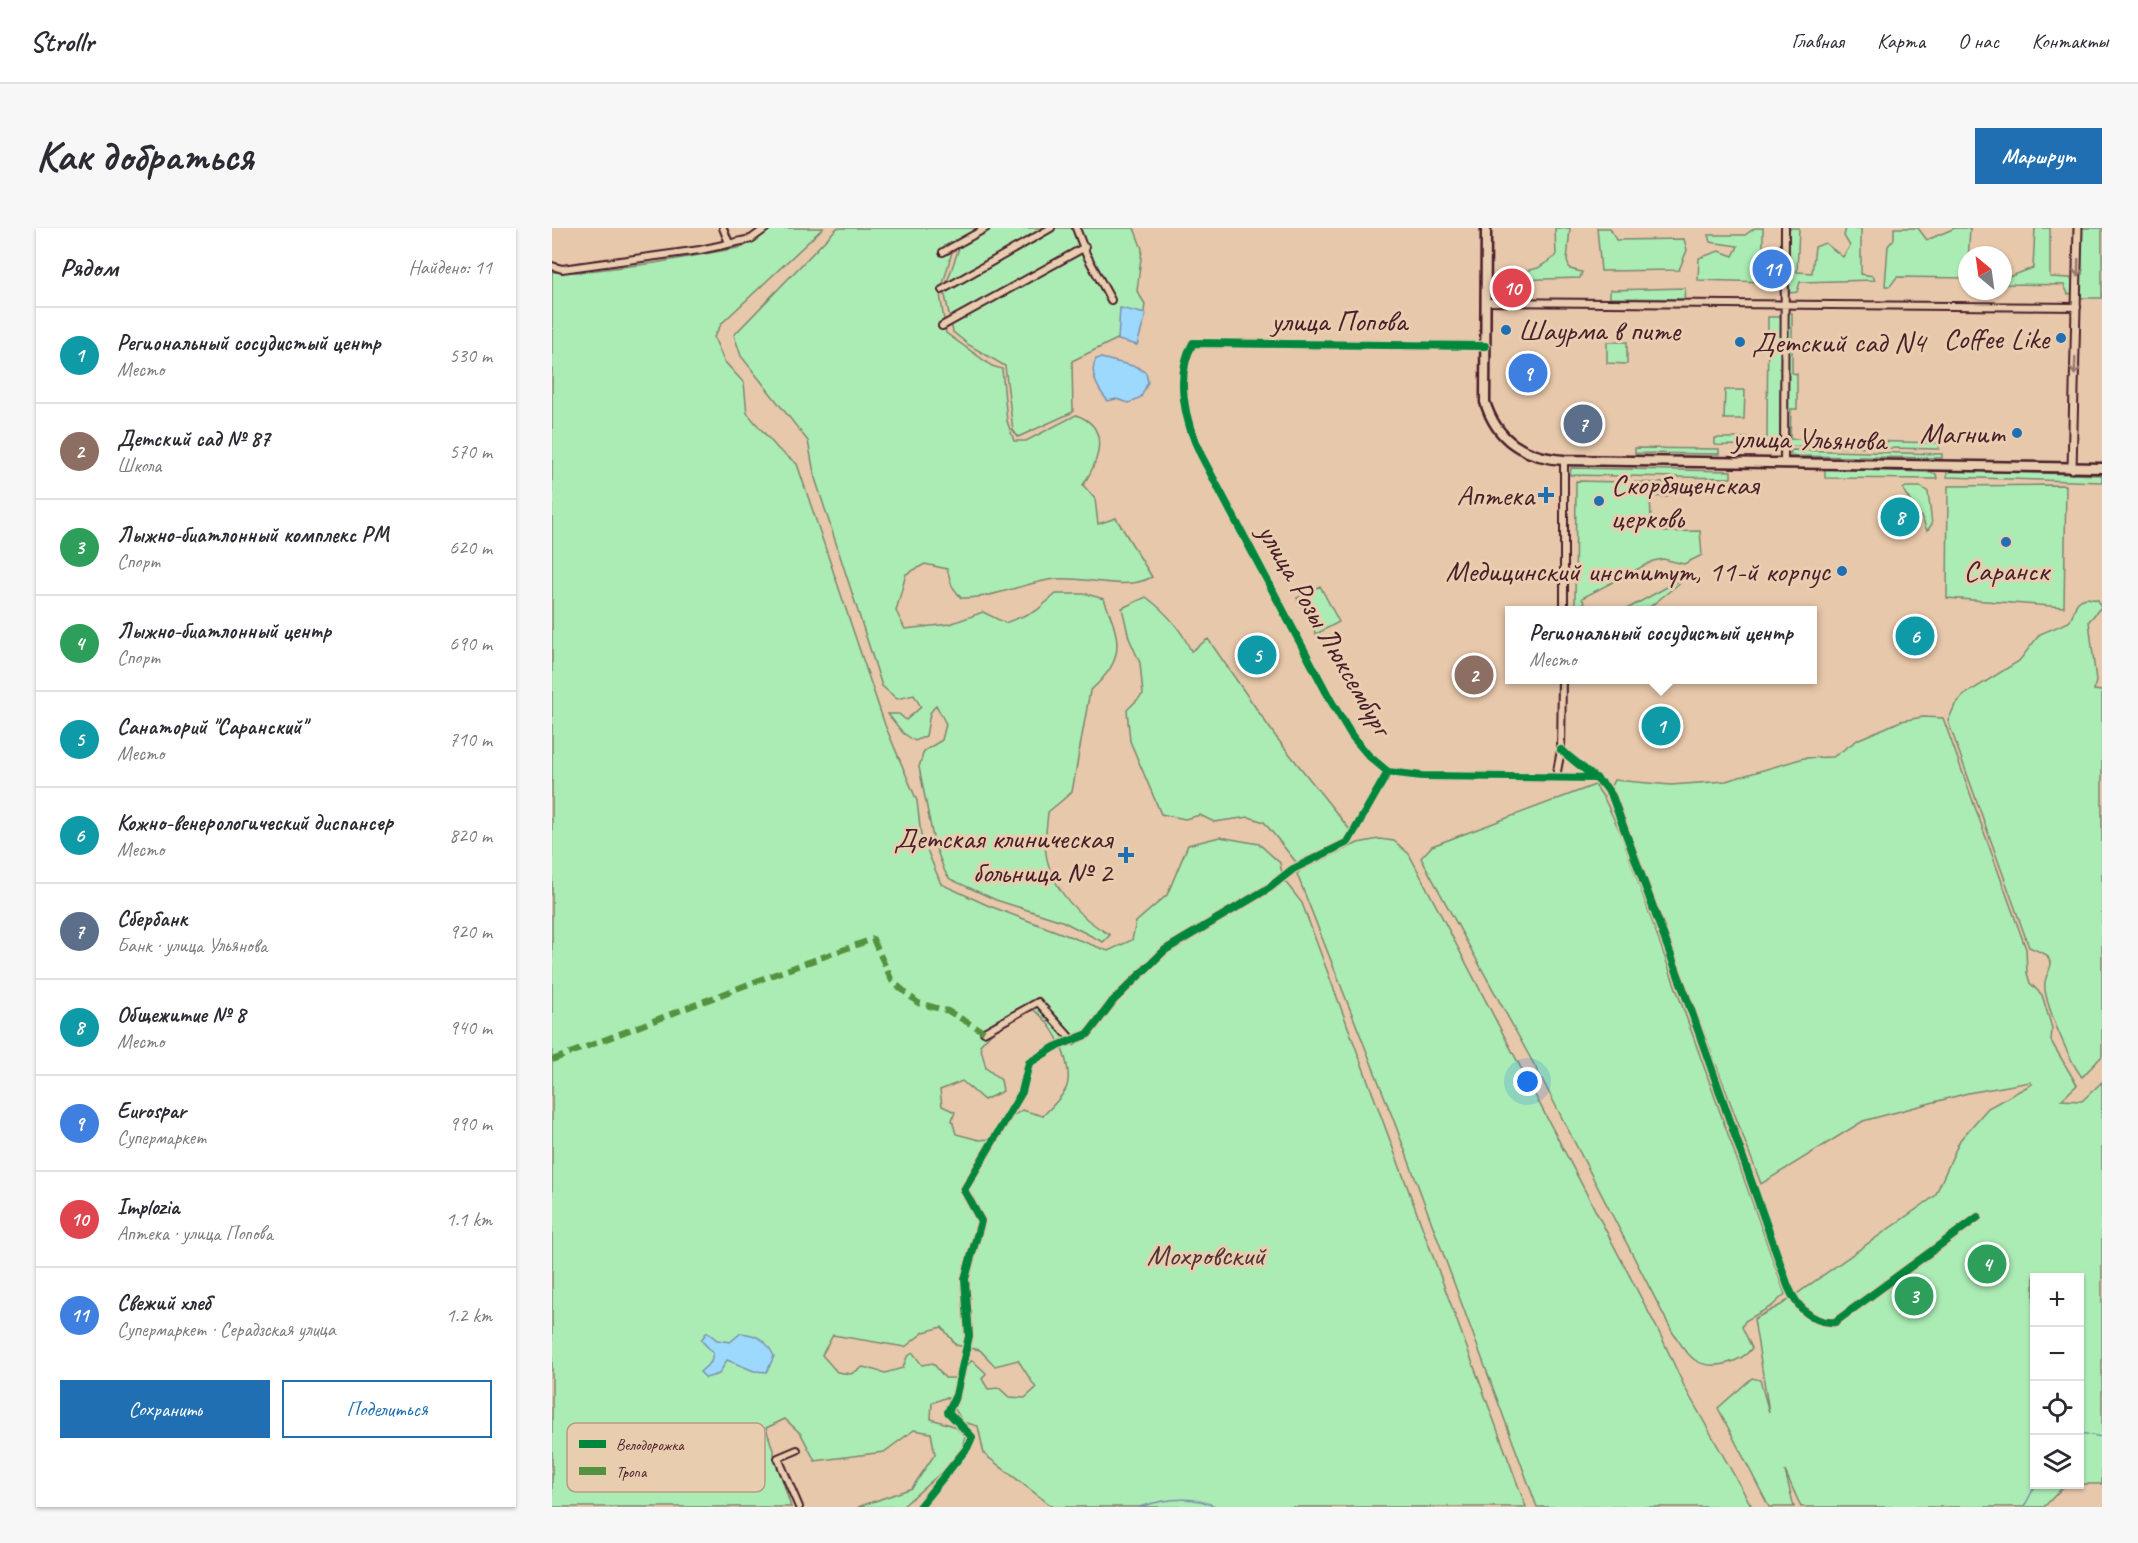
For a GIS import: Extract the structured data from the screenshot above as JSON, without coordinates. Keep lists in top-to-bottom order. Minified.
{"streets":{"main road":["улица Ульянова"],"street":["улица Попова","улица Розы Люксембург"]},"crossings":[["улица Попова","улица Ульянова"],["улица Попова","улица Розы Люксембург"]],"parks":["Мохровский"],"places":{"other":["Шаурма в пите","Coffee Like","Детский сад N4","Магнит","Скорбященская церковь","Саранск","Медицинский институт, 11-й корпус"],"health":["Аптека","Детская клиническая больница № 2"]},"legend":["Велодорожка","Тропа"],"north":"top left","page":{"header":"Strollr","nav":["Главная","Карта","О нас","Контакты"],"buttons":["Маршрут",["Сохранить","Поделиться"]],"title":"Как добраться","heading":["Рядом","Найдено: 11"],"pins":["11","10","9","7","8","6","5","2","1","4","3"],"list":[{"mark":"1","name":"Региональный сосудистый центр","note":"Место","value":"530 m"},{"mark":"2","name":"Детский сад № 87","note":"Школа","value":"570 m"},{"mark":"3","name":"Лыжно-биатлонный комплекс РМ","note":"Спорт","value":"620 m"},{"mark":"4","name":"Лыжно-биатлонный центр","note":"Спорт","value":"690 m"},{"mark":"5","name":"Санаторий \"Саранский\"","note":"Место","value":"710 m"},{"mark":"6","name":"Кожно-венерологический диспансер","note":"Место","value":"820 m"},{"mark":"7","name":"Сбербанк","note":"Банк · улица Ульянова","value":"920 m"},{"mark":"8","name":"Общежитие № 8","note":"Место","value":"940 m"},{"mark":"9","name":"Eurospar","note":"Супермаркет","value":"990 m"},{"mark":"10","name":"Implozia","note":"Аптека · улица Попова","value":"1.1 km"},{"mark":"11","name":"Свежий хлеб","note":"Супермаркет · Серадзская улица","value":"1.2 km"}],"popup":["Региональный сосудистый центр","Место"],"map_buttons":["+","−"]}}
